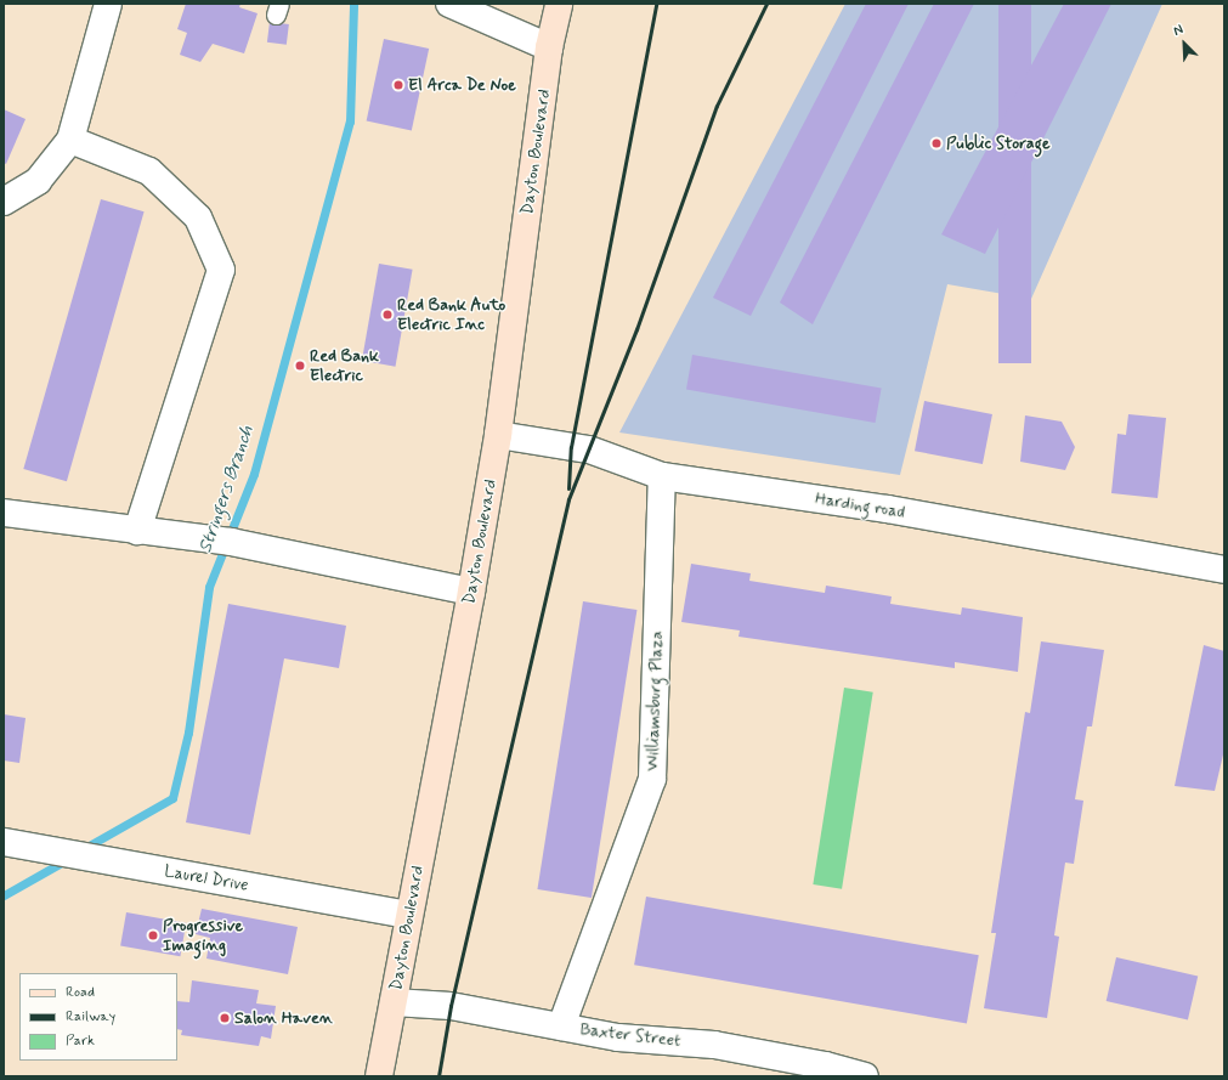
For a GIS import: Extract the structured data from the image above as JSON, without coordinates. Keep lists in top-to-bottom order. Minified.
{"streets":{"main road":["Dayton Boulevard"],"street":["Harding road","Williamsburg Plaza","Laurel Drive","Baxter Street"]},"crossings":[["Dayton Boulevard","Harding road"],["Dayton Boulevard","Laurel Drive"],["Dayton Boulevard","Baxter Street"],["Harding road","Williamsburg Plaza"],["Williamsburg Plaza","Baxter Street"]],"water":["Stringers Branch"],"places":["El Arca De Noe","Public Storage","Red Bank Auto Electric Inc","Red Bank Electric","Progressive Imaging","Salon Haven"],"legend":["Road","Railway","Park"],"north":"top left"}
